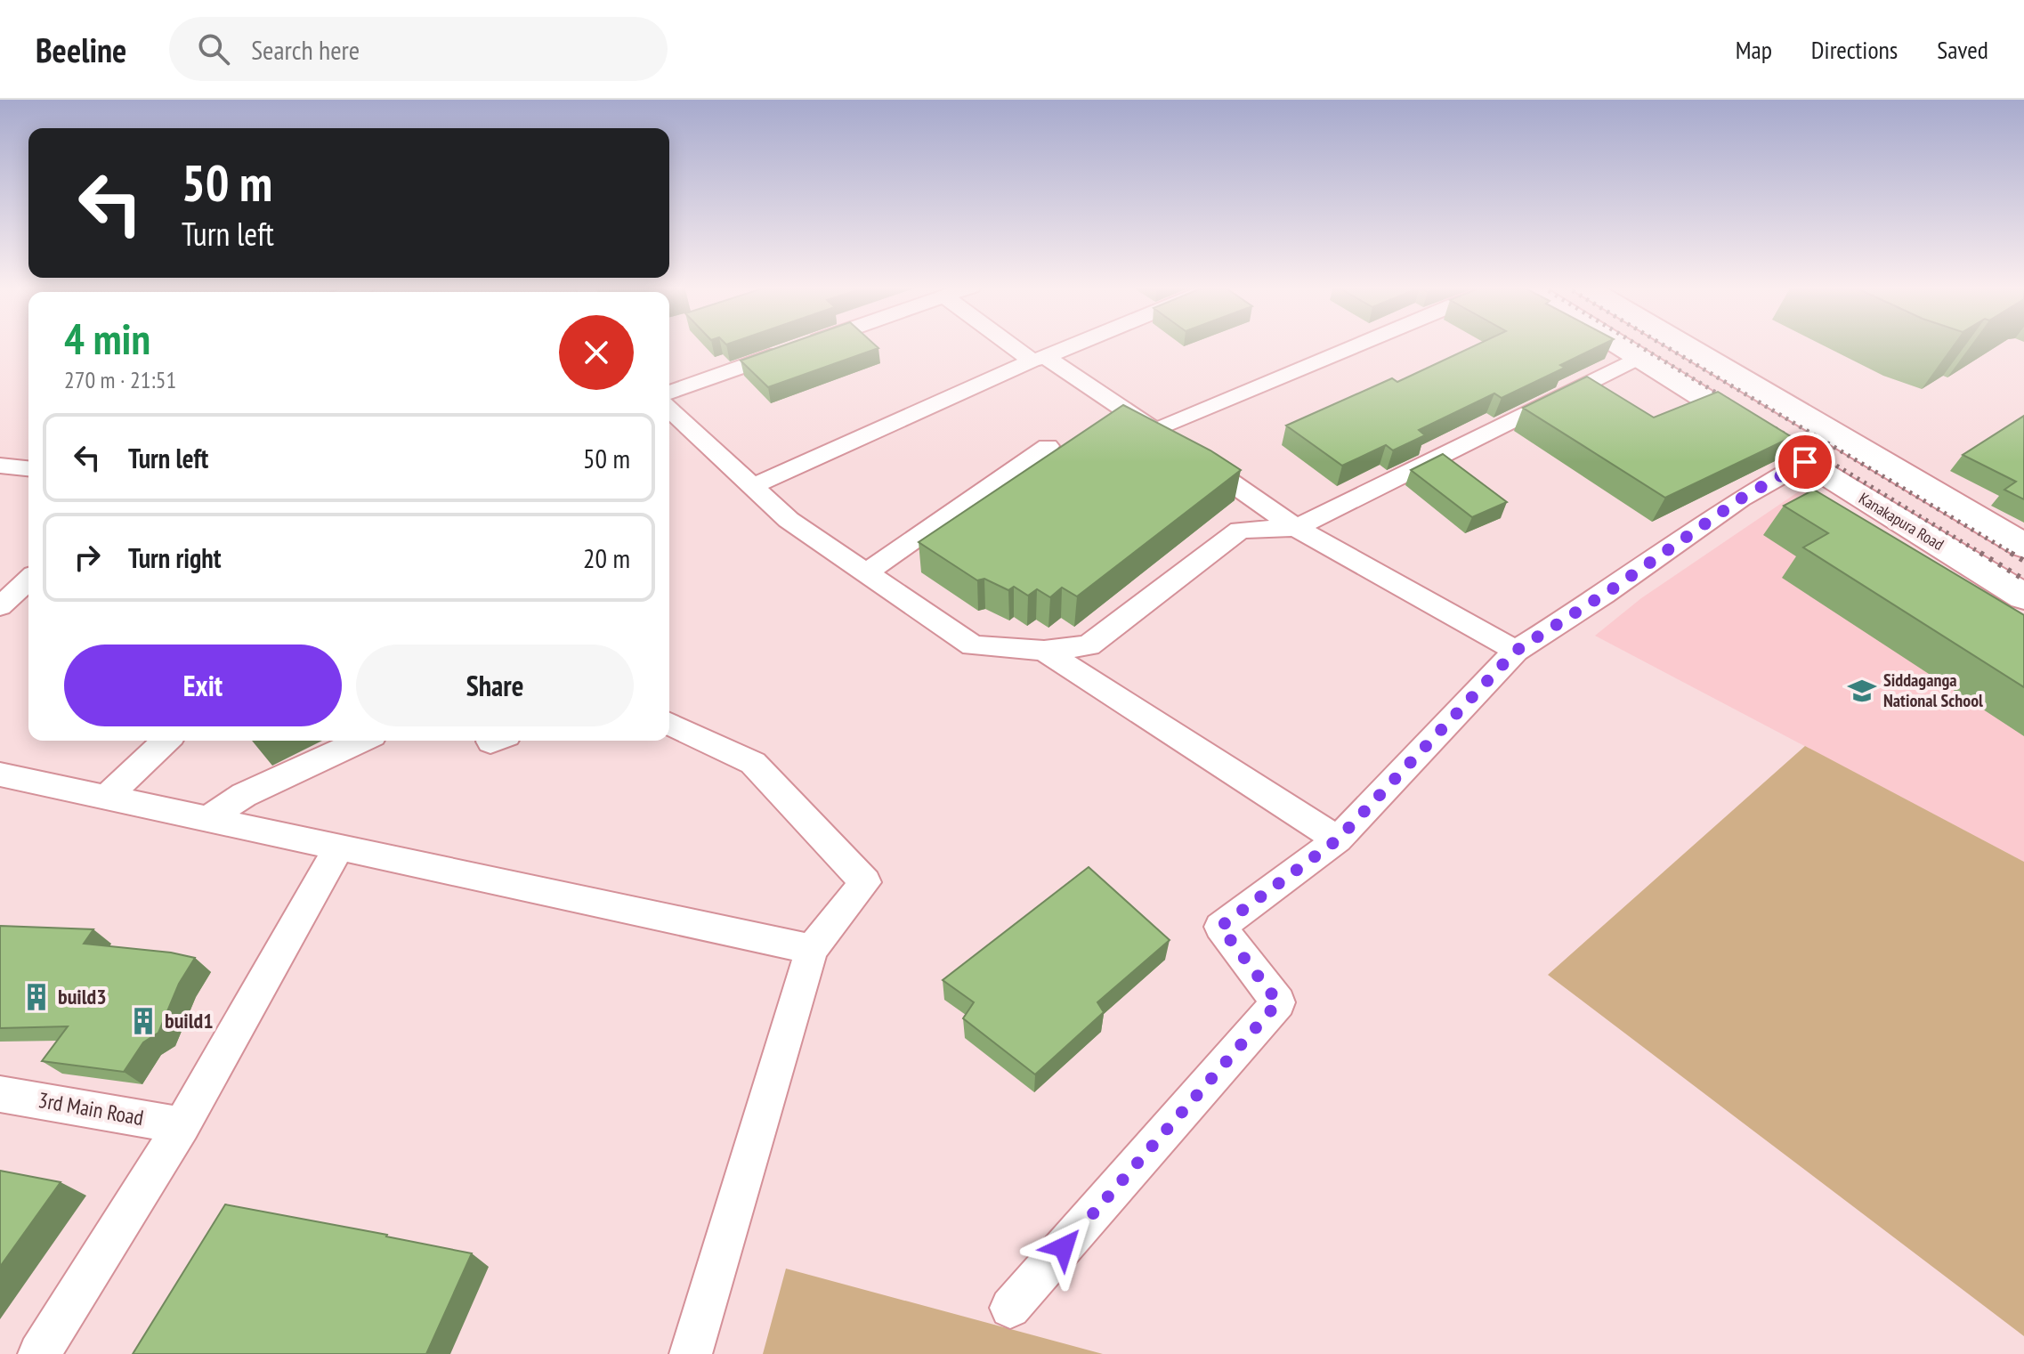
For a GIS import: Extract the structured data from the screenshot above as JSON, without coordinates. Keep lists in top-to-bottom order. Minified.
{"streets":{"highway":["Kanakapura Road"],"street":["3rd Main Road"]},"places":{"school or university":["Siddaganga National School"],"building":["build3","build1"]},"page":{"header":"Beeline","search":"Search here","nav":["Map","Directions","Saved"],"turn":["50 m","Turn left"],"heading":["4 min","270 m · 21:51"],"list":[{"name":"Turn left","value":"50 m"},{"name":"Turn right","value":"20 m"}],"buttons":["Exit","Share"]}}
